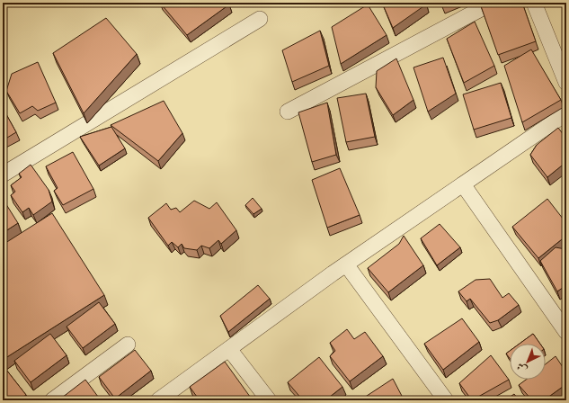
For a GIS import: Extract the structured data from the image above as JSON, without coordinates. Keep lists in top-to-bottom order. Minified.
{"north":"bottom left"}
